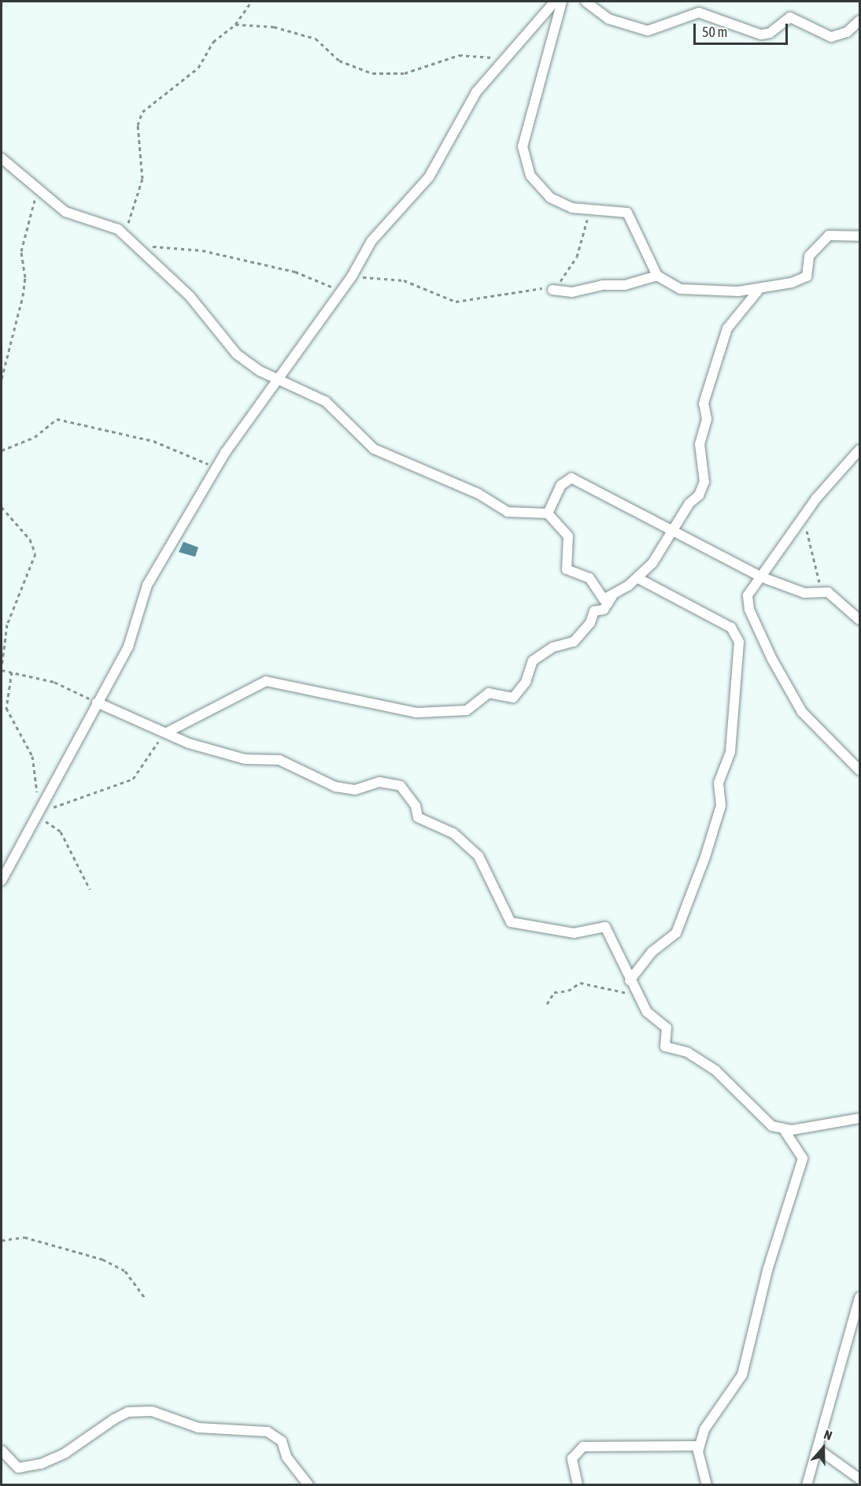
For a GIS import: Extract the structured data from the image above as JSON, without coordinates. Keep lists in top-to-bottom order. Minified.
{"scale_bar":"50 m","north":"top"}
